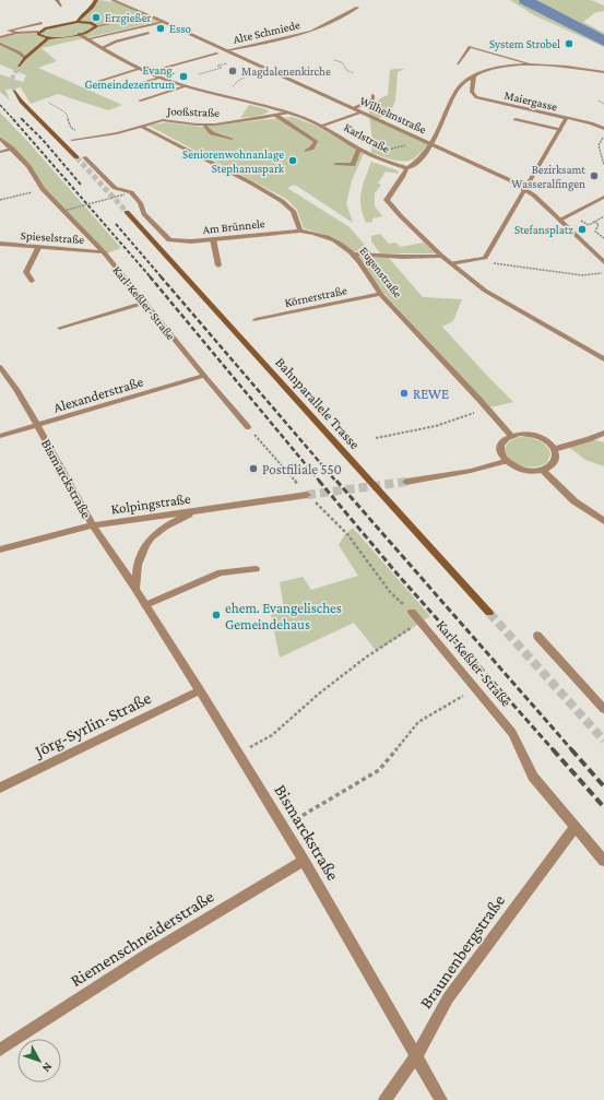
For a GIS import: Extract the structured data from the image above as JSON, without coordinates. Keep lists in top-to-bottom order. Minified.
{"streets":{"main road":["Bahnparallele Trasse"],"street":["Alte Schmiede","Maiergasse","Jooßstraße","Wilhelmstraße","Karlstraße","Am Brünnele","Spieselstraße","Eugenstraße","Körnerstraße","Karl-Keßler-Straße","Alexanderstraße","Bismarckstraße","Kolpingstraße","Jörg-Syrlin-Straße","Riemenschneiderstraße","Braunenbergstraße"]},"crossings":[["Alte Schmiede","Wilhelmstraße"],["Jooßstraße","Karlstraße"],["Am Brünnele","Eugenstraße"],["Spieselstraße","Karl-Keßler-Straße"],["Eugenstraße","Körnerstraße"],["Karl-Keßler-Straße","Alexanderstraße"],["Karl-Keßler-Straße","Braunenbergstraße"],["Alexanderstraße","Bismarckstraße"],["Bismarckstraße","Kolpingstraße"],["Bismarckstraße","Jörg-Syrlin-Straße"],["Bismarckstraße","Riemenschneiderstraße"],["Bismarckstraße","Braunenbergstraße"]],"places":["Erzgießer","Esso","System Strobel","Magdalenenkirche","Evang. Gemeindezentrum","Seniorenwohnanlage Stephanuspark","Bezirksamt Wasseralfingen","Stefansplatz","REWE","Postfiliale 550","ehem. Evangelisches Gemeindehaus"],"north":"bottom right"}
